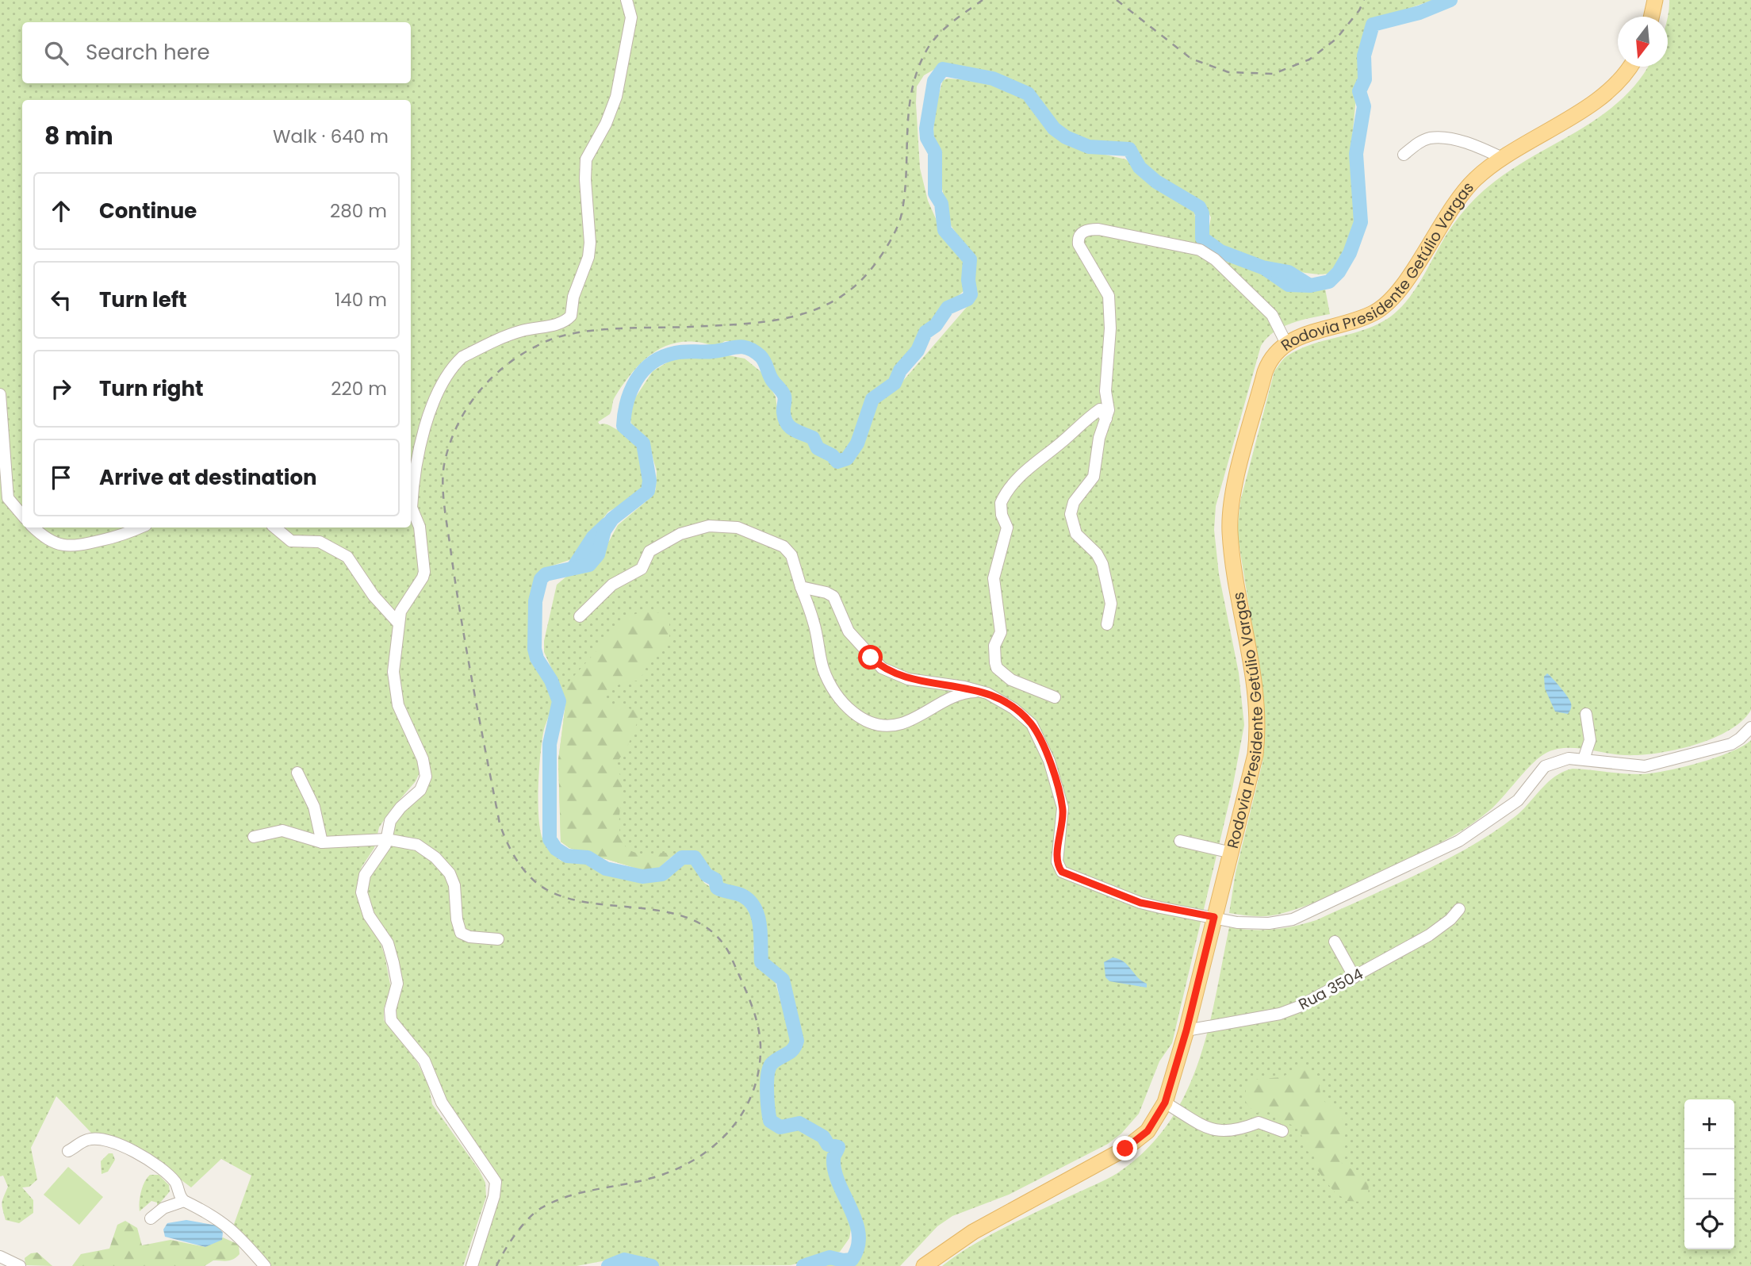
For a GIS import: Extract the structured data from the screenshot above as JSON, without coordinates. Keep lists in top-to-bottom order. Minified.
{"streets":{"main road":["Rodovia Presidente Getúlio Vargas"],"street":["Rua 3504"]},"crossings":[["Rodovia Presidente Getúlio Vargas","Rua 3504"]],"north":"bottom","page":{"search":"Search here","heading":["8 min","Walk · 640 m"],"list":[["Continue","280 m"],["Turn left","140 m"],["Turn right","220 m"],"Arrive at destination"],"map_buttons":["+","−"]}}
